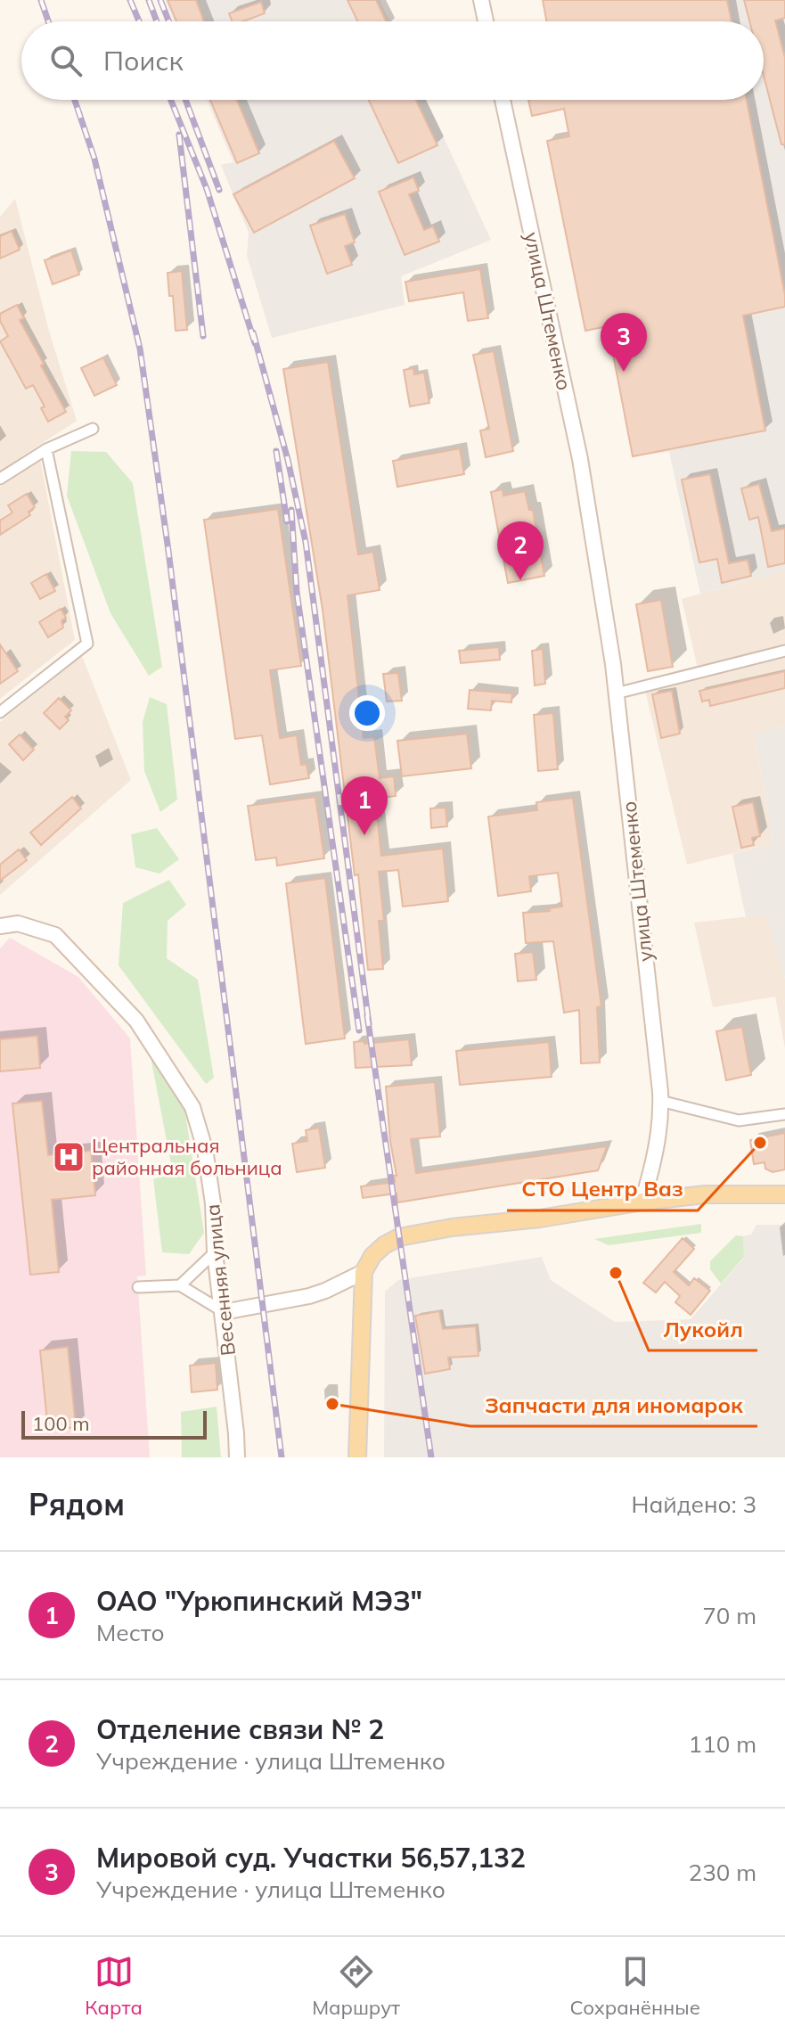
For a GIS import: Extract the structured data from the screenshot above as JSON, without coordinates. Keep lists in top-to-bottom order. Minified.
{"streets":{"main road":["улица Штеменко","Весенняя улица"]},"places":{"other":["СТО Центр Ваз","Лукойл","Запчасти для иномарок"],"hospital":["Центральная районная больница"]},"scale_bar":"100 m","page":{"search":"Поиск","pins":["3","2","1"],"scale":"100 m","heading":["Рядом","Найдено: 3"],"list":[{"mark":"1","name":"ОАО \"Урюпинский МЭЗ\"","note":"Место","value":"70 m"},{"mark":"2","name":"Отделение связи № 2","note":"Учреждение · улица Штеменко","value":"110 m"},{"mark":"3","name":"Мировой суд. Участки 56,57,132","note":"Учреждение · улица Штеменко","value":"230 m"}],"nav":["Карта","Маршрут","Сохранённые"]}}
